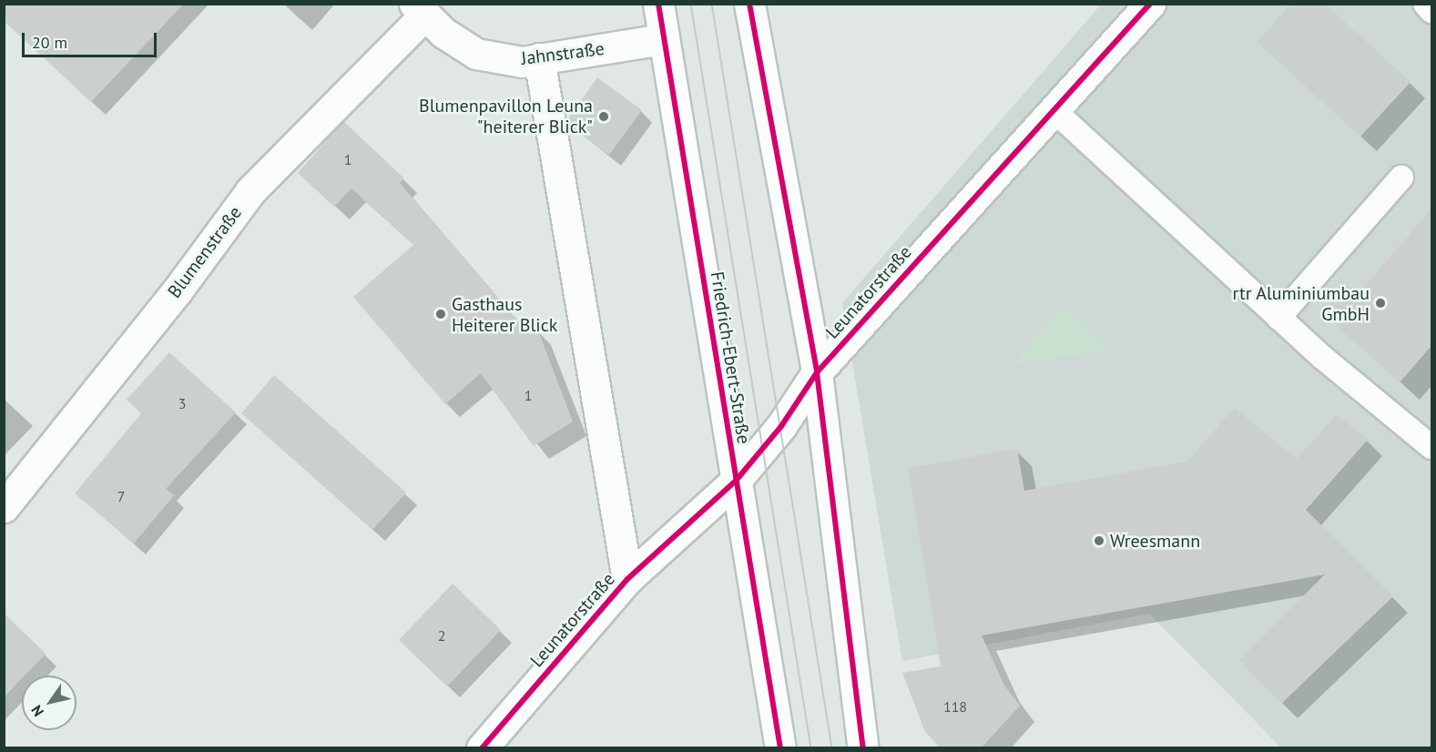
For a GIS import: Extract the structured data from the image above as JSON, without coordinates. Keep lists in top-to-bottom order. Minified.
{"streets":{"street":["Jahnstraße","Blumenstraße","Leunatorstraße","Friedrich-Ebert-Straße"]},"crossings":[["Jahnstraße","Blumenstraße"],["Jahnstraße","Friedrich-Ebert-Straße"],["Leunatorstraße","Friedrich-Ebert-Straße"]],"places":["Blumenpavillon Leuna \"heiterer Blick\"","rtr Aluminiumbau GmbH","Gasthaus Heiterer Blick","Wreesmann"],"house_numbers":["1","1","3","7","2","118"],"scale_bar":"20 m","north":"bottom left"}
